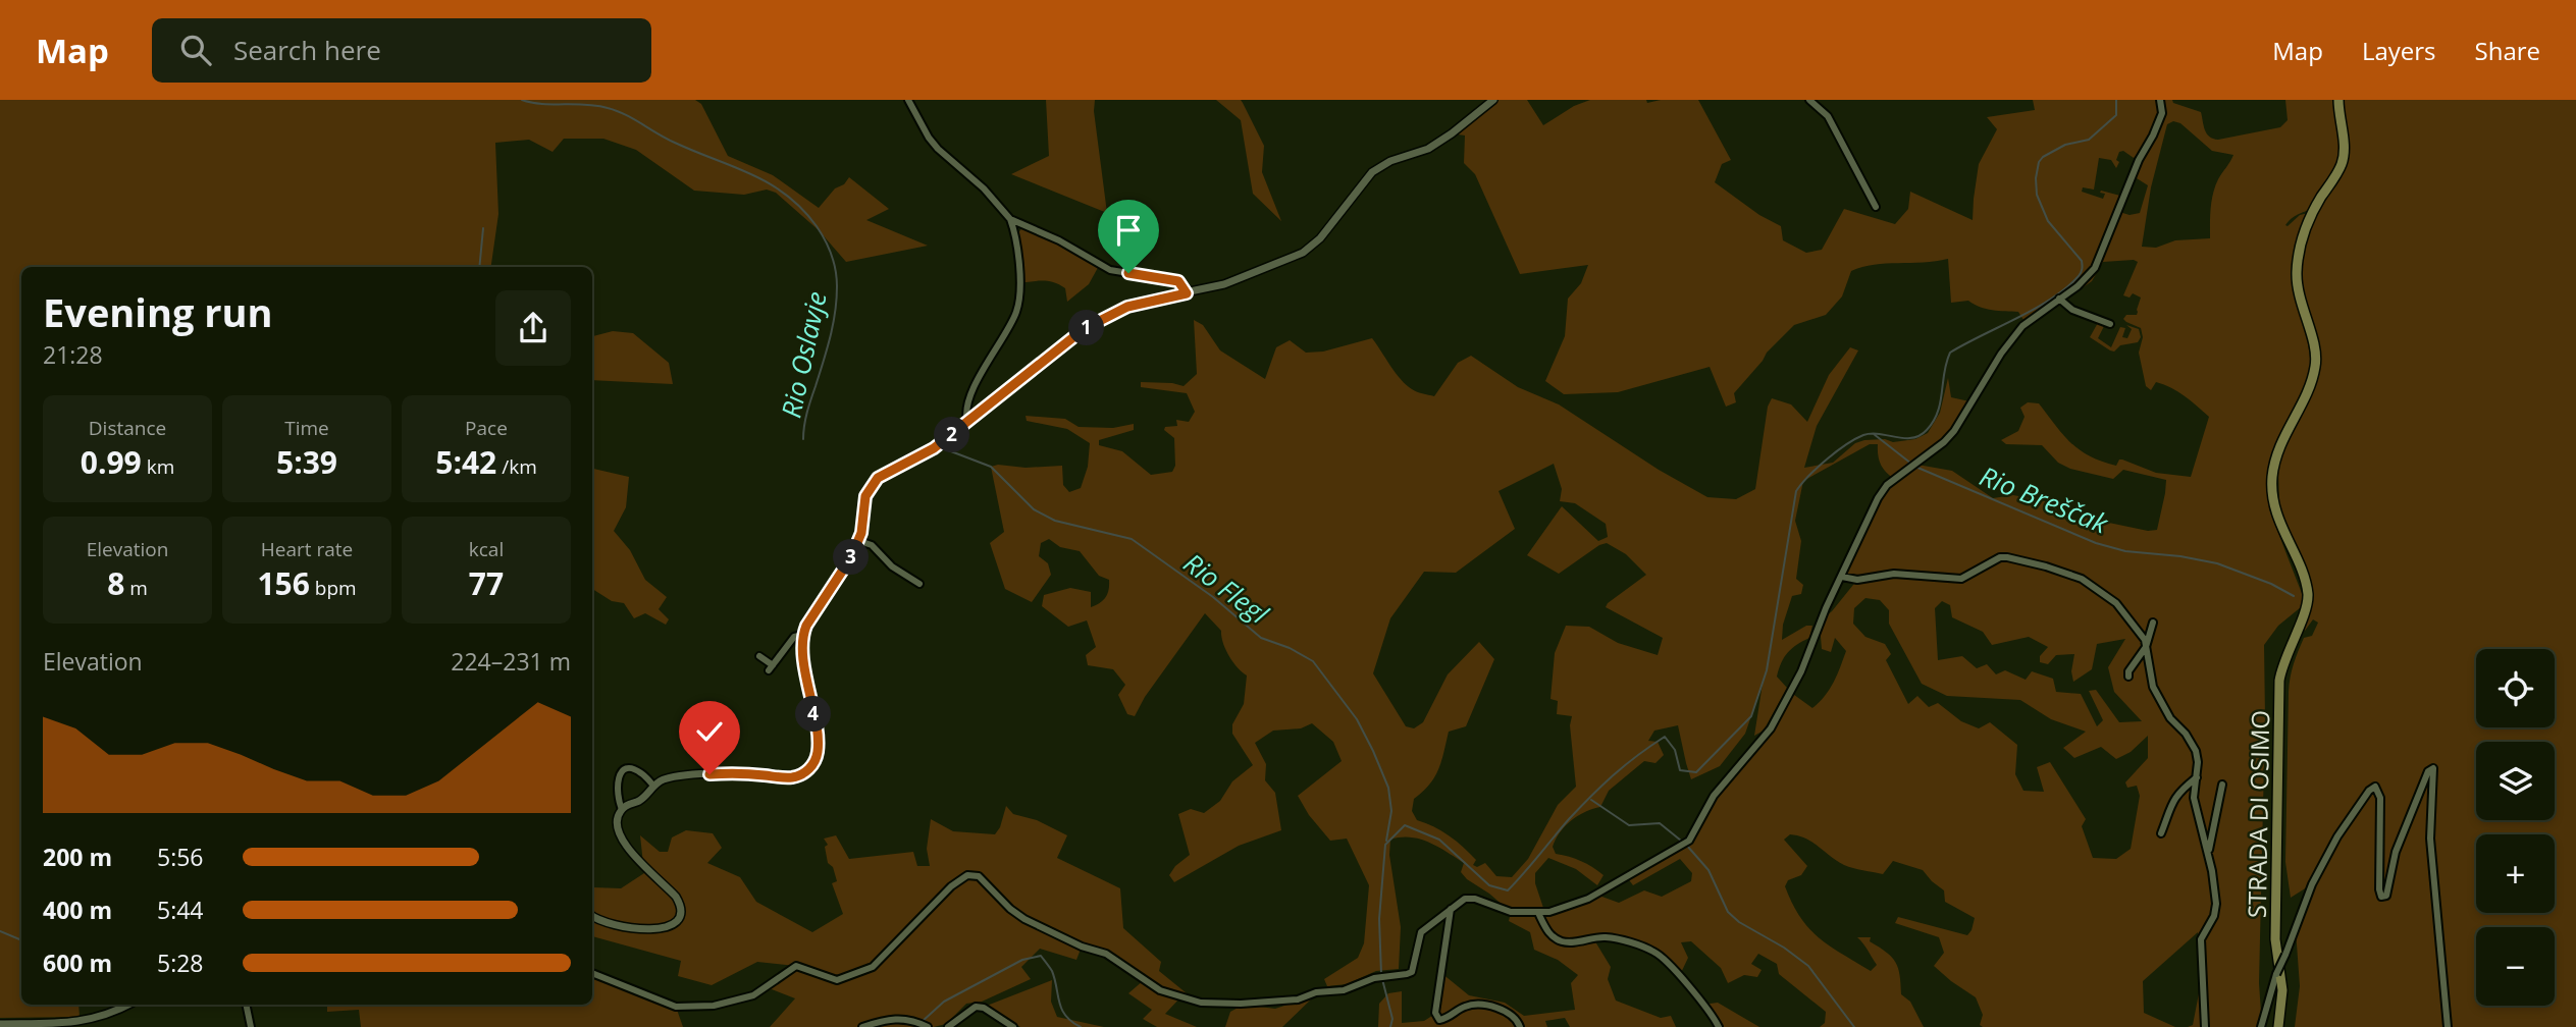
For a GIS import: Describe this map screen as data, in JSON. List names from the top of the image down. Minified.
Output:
{"streets":{"main road":["STRADA DI OSIMO"]},"water":["Rio Oslavje","Rio Breščak","Rio Flegl"],"page":{"header":"Map","search":"Search here","nav":["Map","Layers","Share"],"heading":["Evening run","21:28"],"pins":["1","2","3","4"],"stats":[["Distance","0.99 km"],["Time","5:39"],["Pace","5:42 /km"],["Elevation","8 m"],["Heart rate","156 bpm"],["kcal","77"]],"chart":["Elevation","224–231 m"],"map_buttons":["+","−"],"list":[{"name":"200 m","note":"5:56"},{"name":"400 m","note":"5:44"},{"name":"600 m","note":"5:28"}]}}
